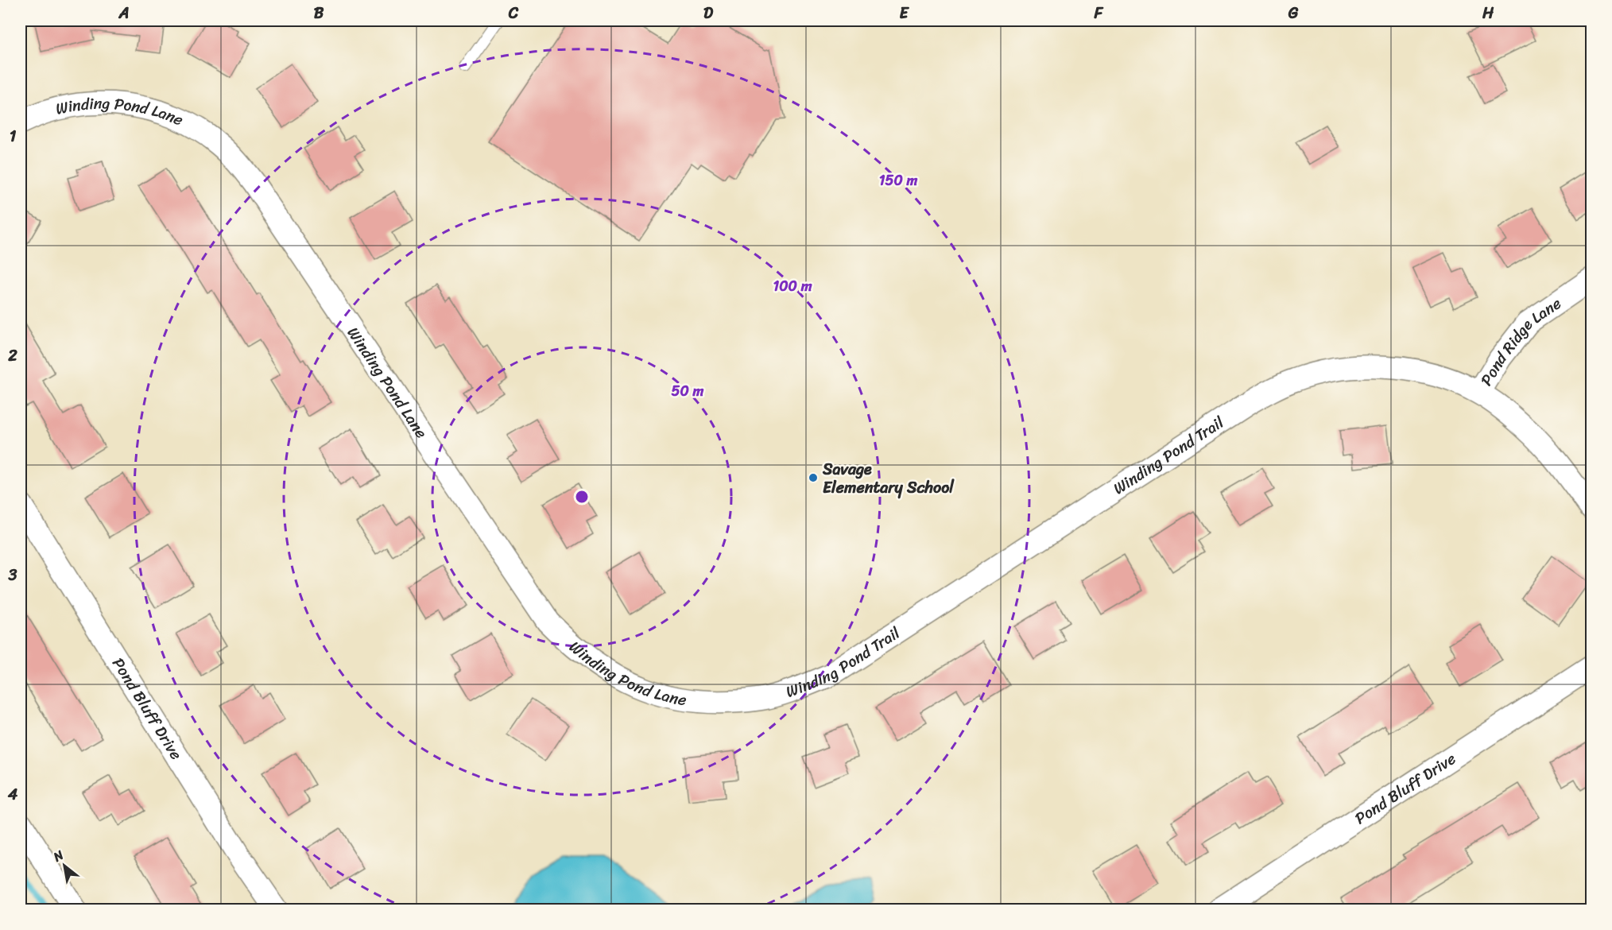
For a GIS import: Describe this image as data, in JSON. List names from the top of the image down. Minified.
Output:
{"streets":{"street":["Winding Pond Lane","Pond Ridge Lane","Winding Pond Trail","Pond Bluff Drive"]},"crossings":[["Winding Pond Lane","Winding Pond Trail"],["Pond Ridge Lane","Winding Pond Trail"]],"places":["Savage Elementary School"],"north":"top left","grid":{"columns":["A","B","C","D","E","F","G","H"],"rows":["1","2","3","4"]},"rings":["150 m","100 m","50 m"]}
